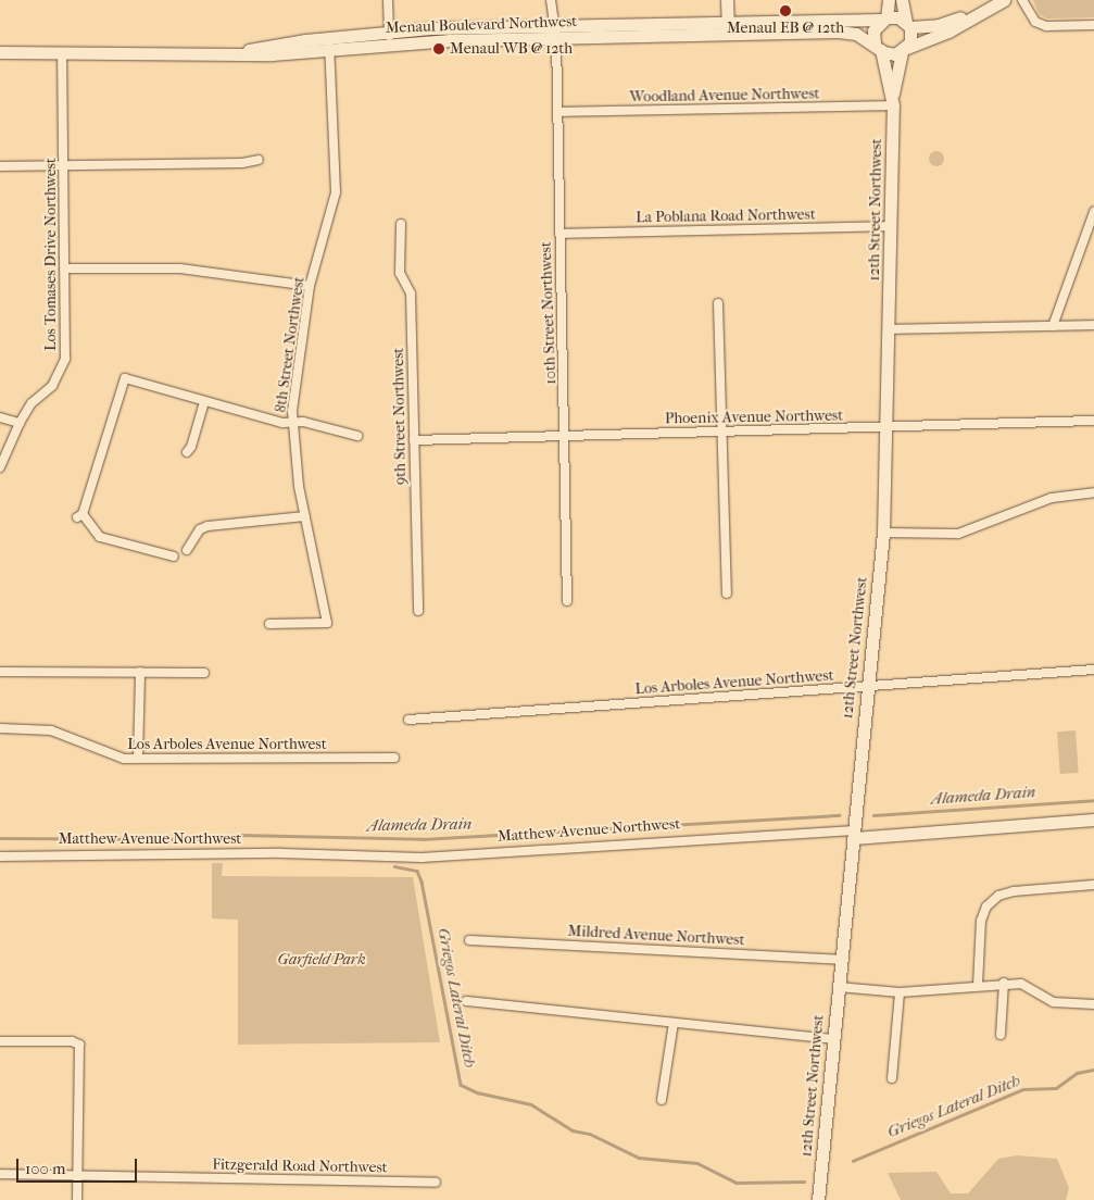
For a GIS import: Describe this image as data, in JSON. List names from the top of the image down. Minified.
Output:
{"streets":{"main road":["Menaul Boulevard Northwest","12th Street Northwest","Matthew Avenue Northwest"],"street":["Woodland Avenue Northwest","La Poblana Road Northwest","Los Tomases Drive Northwest","10th Street Northwest","8th Street Northwest","9th Street Northwest","Phoenix Avenue Northwest","Los Arboles Avenue Northwest","Mildred Avenue Northwest","Fitzgerald Road Northwest"]},"crossings":[["Menaul Boulevard Northwest","12th Street Northwest"],["Menaul Boulevard Northwest","Los Tomases Drive Northwest"],["Menaul Boulevard Northwest","10th Street Northwest"],["Menaul Boulevard Northwest","8th Street Northwest"],["Woodland Avenue Northwest","12th Street Northwest"],["Woodland Avenue Northwest","10th Street Northwest"],["12th Street Northwest","La Poblana Road Northwest"],["12th Street Northwest","Phoenix Avenue Northwest"],["12th Street Northwest","Los Arboles Avenue Northwest"],["12th Street Northwest","Matthew Avenue Northwest"],["12th Street Northwest","Mildred Avenue Northwest"],["La Poblana Road Northwest","10th Street Northwest"],["10th Street Northwest","Phoenix Avenue Northwest"],["9th Street Northwest","Phoenix Avenue Northwest"]],"water":["Alameda Drain","Griegos Lateral Ditch"],"parks":["Garfield Park"],"places":["Menaul EB @ 12th","Menaul WB @ 12th"],"scale_bar":"100 m"}
